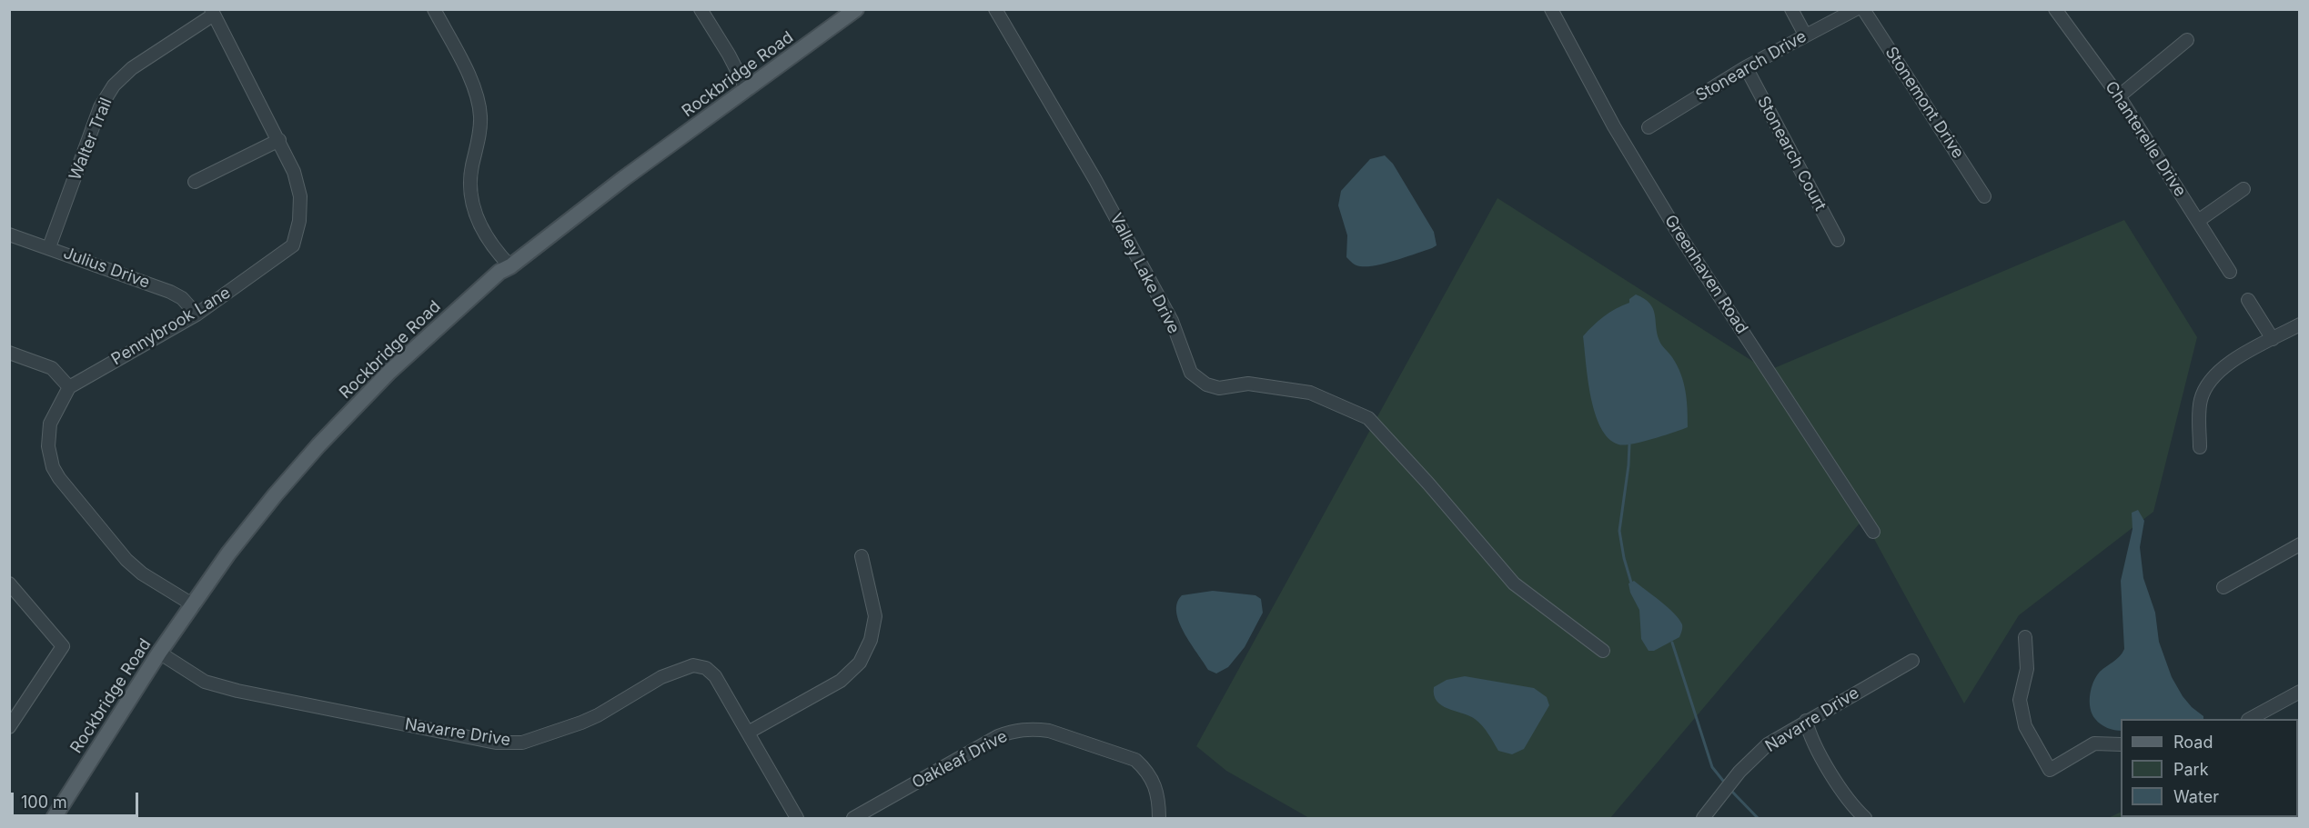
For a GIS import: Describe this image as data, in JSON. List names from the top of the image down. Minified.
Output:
{"streets":{"main road":["Rockbridge Road"],"street":["Stonearch Drive","Stonemont Drive","Walter Trail","Chanterelle Drive","Stonearch Court","Julius Drive","Valley Lake Drive","Greenhaven Road","Pennybrook Lane","Navarre Drive","Oakleaf Drive"]},"crossings":[["Stonearch Drive","Stonearch Court"],["Rockbridge Road","Navarre Drive"],["Walter Trail","Julius Drive"],["Walter Trail","Pennybrook Lane"],["Julius Drive","Pennybrook Lane"]],"legend":["Road","Park","Water"],"scale_bar":"100 m"}
